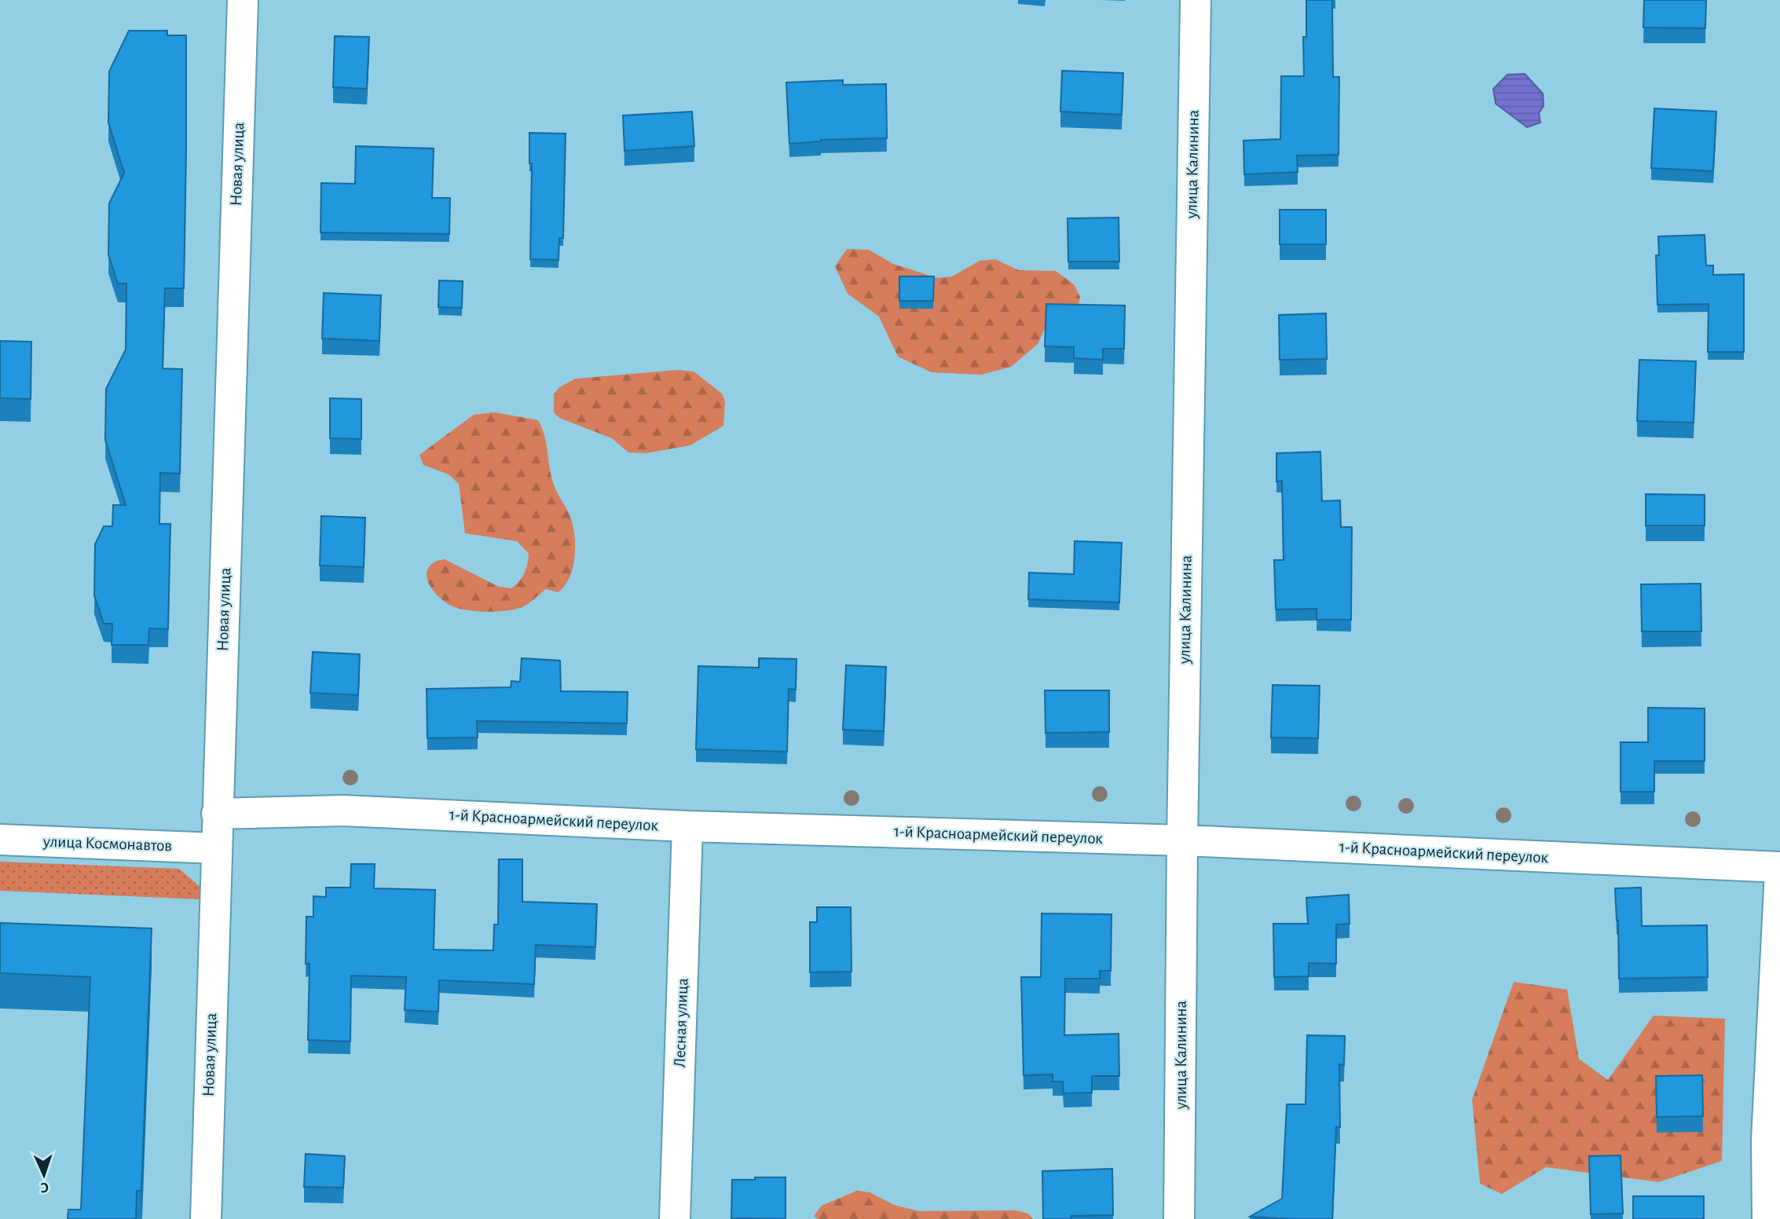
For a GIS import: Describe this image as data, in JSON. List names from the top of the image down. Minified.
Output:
{"streets":{"street":["Новая улица","улица Калинина","1-й Красноармейский переулок","улица Космонавтов","Лесная улица"]},"crossings":[["Новая улица","1-й Красноармейский переулок"],["Новая улица","улица Космонавтов"],["улица Калинина","1-й Красноармейский переулок"],["1-й Красноармейский переулок","Лесная улица"]],"north":"bottom"}
